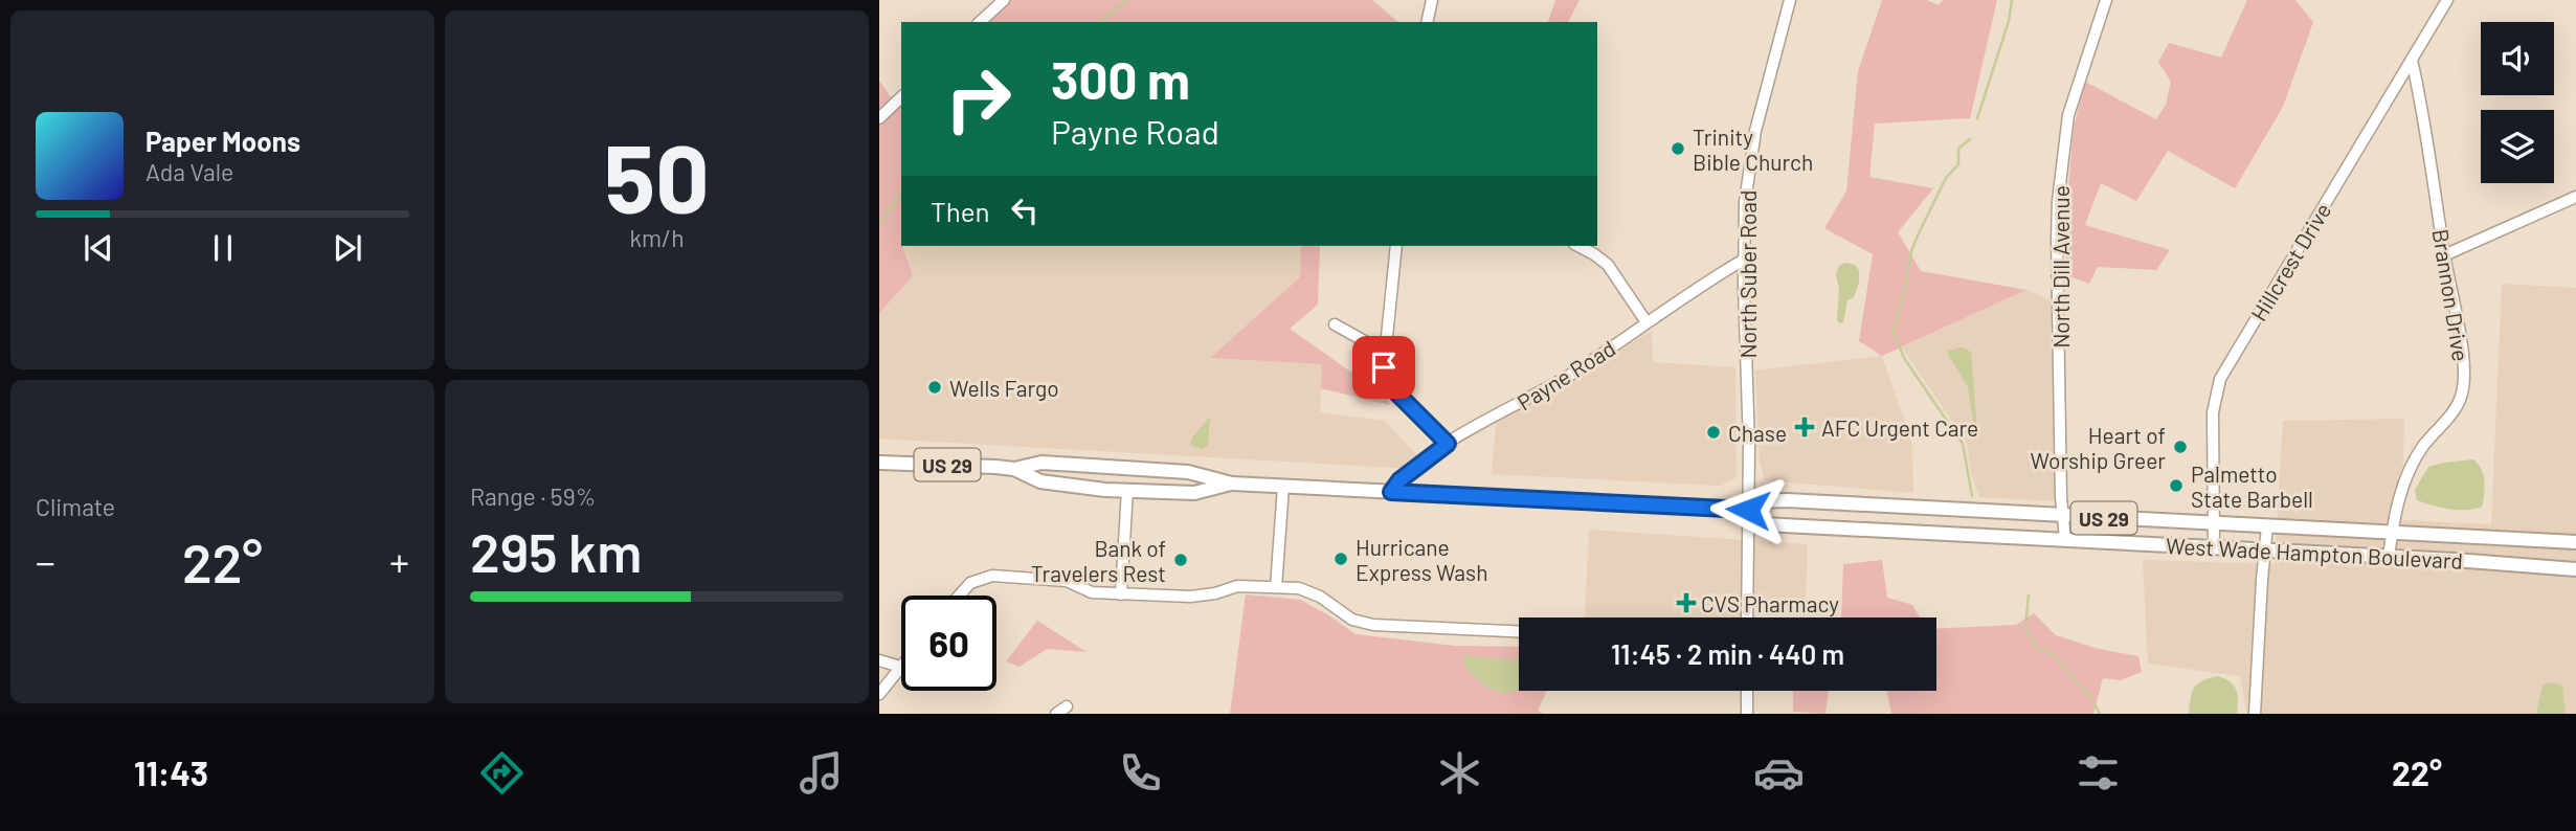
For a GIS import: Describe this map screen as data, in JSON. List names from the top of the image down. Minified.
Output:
{"streets":{"main road":["US 29","West Wade Hampton Boulevard"],"street":["Hillcrest Drive","North Dill Avenue","North Suber Road","Brannon Drive","Payne Road"]},"crossings":[["Hillcrest Drive","Brannon Drive"],["Hillcrest Drive","West Wade Hampton Boulevard"],["North Dill Avenue","West Wade Hampton Boulevard"],["North Suber Road","Payne Road"],["North Suber Road","US 29"],["North Suber Road","West Wade Hampton Boulevard"],["Brannon Drive","West Wade Hampton Boulevard"],["Payne Road","US 29"],["US 29","West Wade Hampton Boulevard"]],"places":{"other":["Trinity Bible Church","Wells Fargo","Chase","Heart of Worship Greer","Palmetto State Barbell","Hurricane Express Wash","Bank of Travelers Rest"],"health":["AFC Urgent Care","CVS Pharmacy"]},"page":{"tile":[["50","km/h"],"Climate",["Range · 59%","295 km"]],"turn":["300 m","Payne Road"],"song":["Paper Moons","Ada Vale"],"then":"Then","heat":["−","22°","+"],"limit":"60","trip":"11:45 · 2 min · 440 m","tabs":["11:43","22°"]}}
